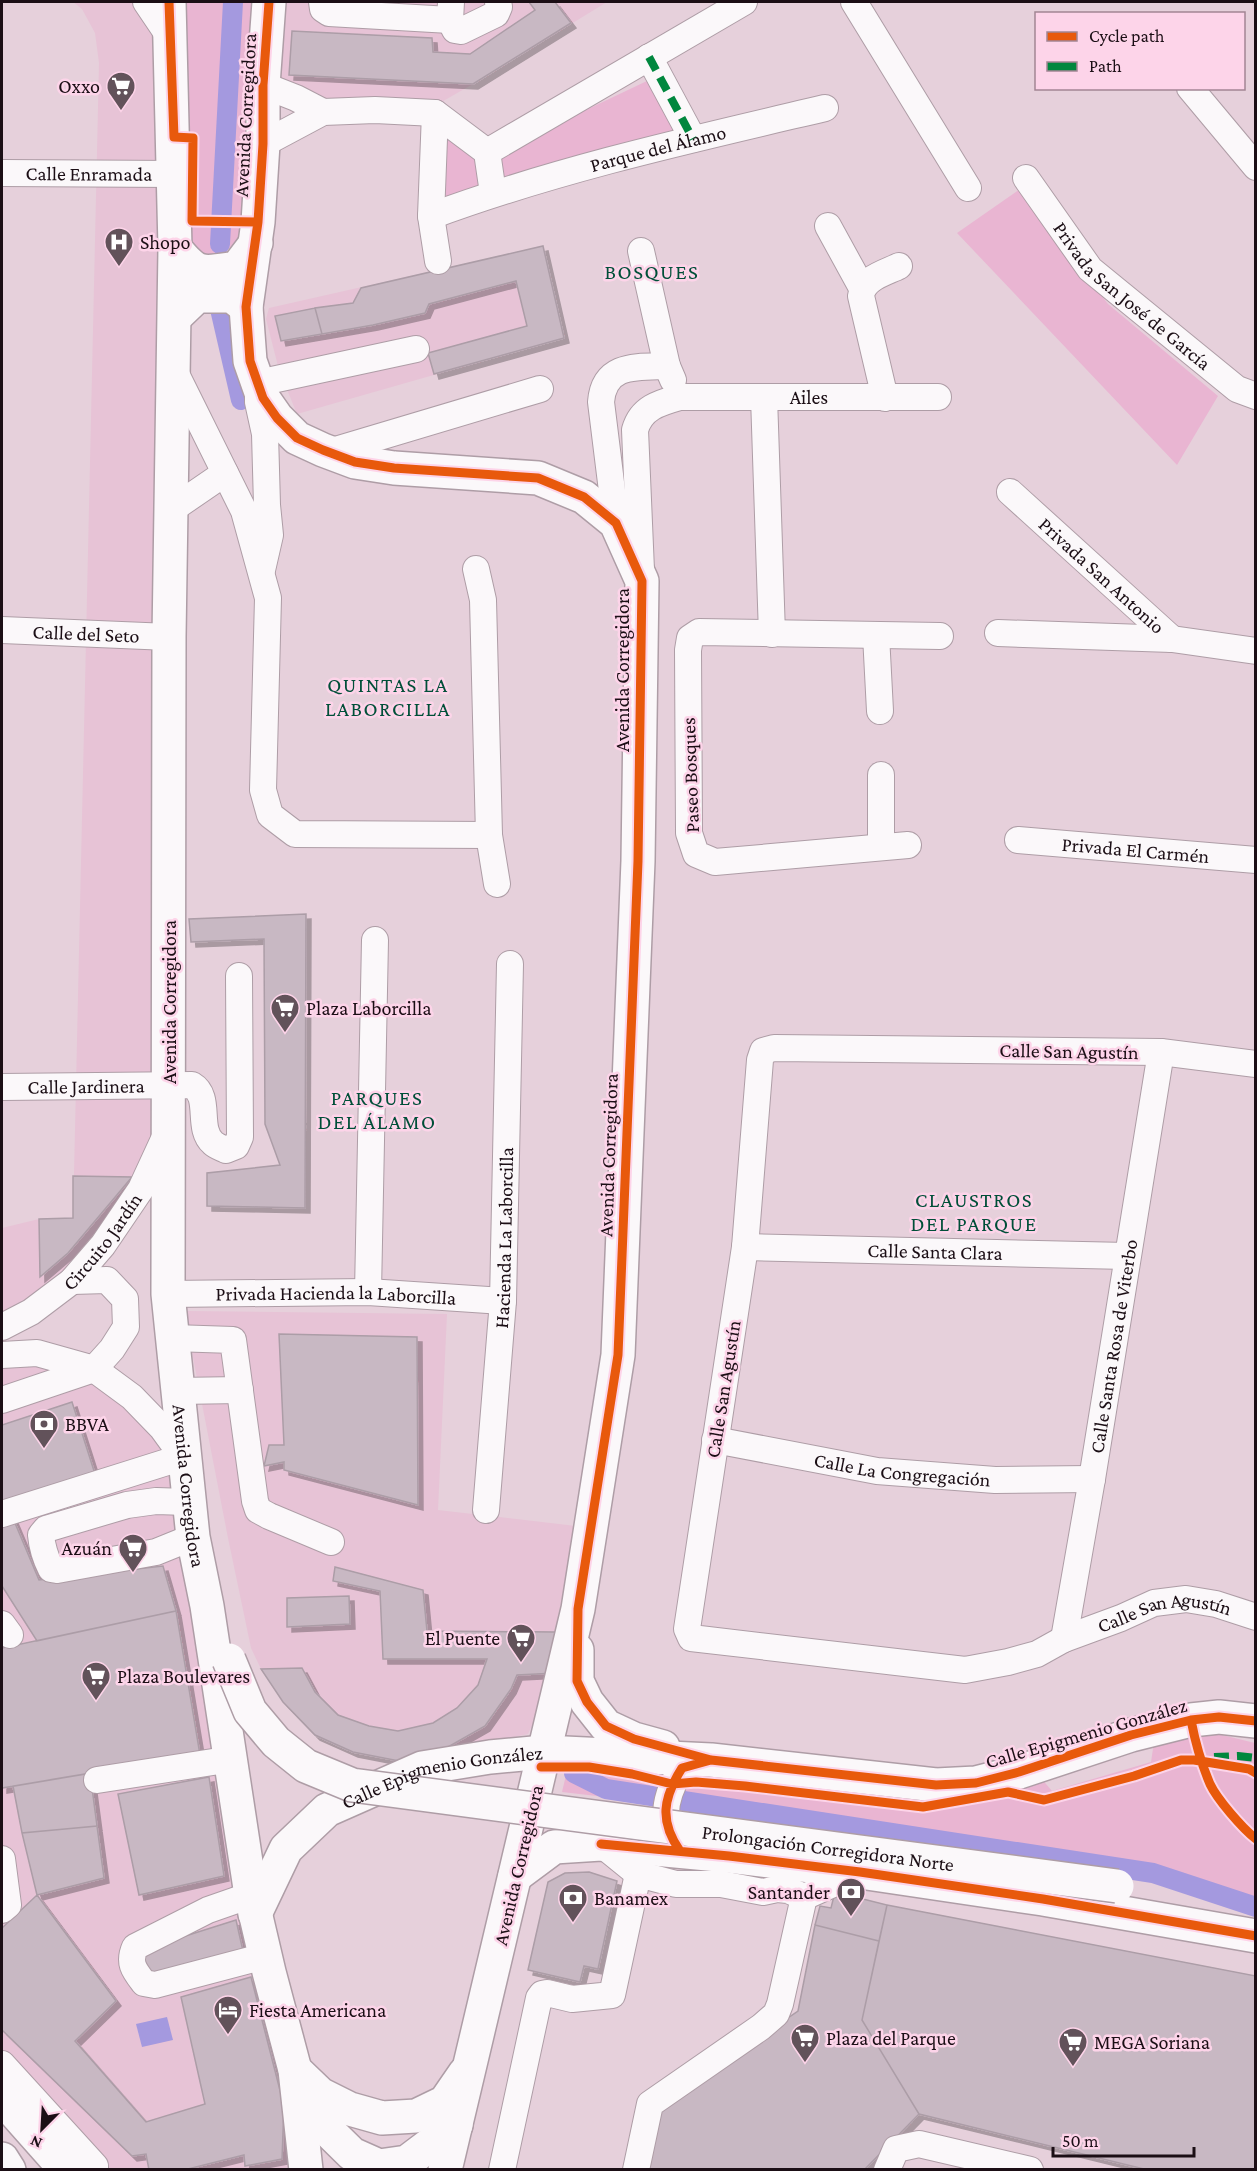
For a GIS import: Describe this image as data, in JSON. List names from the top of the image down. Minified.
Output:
{"streets":{"main road":["Avenida Corregidora","Calle Epigmenio González","Prolongación Corregidora Norte"],"street":["Parque del Álamo","Calle Enramada","Privada San José de García","Ailes","Privada San Antonio","Calle del Seto","Paseo Bosques","Privada El Carmén","Calle San Agustín","Calle Jardinera","Hacienda La Laborcilla","Circuito Jardín","Calle Santa Clara","Privada Hacienda la Laborcilla","Calle Santa Rosa de Viterbo","Calle La Congregación"]},"crossings":[["Avenida Corregidora","Calle Enramada"],["Avenida Corregidora","Ailes"],["Avenida Corregidora","Calle del Seto"],["Avenida Corregidora","Calle Jardinera"],["Avenida Corregidora","Circuito Jardín"],["Avenida Corregidora","Privada Hacienda la Laborcilla"],["Avenida Corregidora","Calle Epigmenio González"],["Avenida Corregidora","Prolongación Corregidora Norte"],["Calle San Agustín","Calle Santa Clara"],["Calle San Agustín","Calle Santa Rosa de Viterbo"],["Calle San Agustín","Calle La Congregación"],["Hacienda La Laborcilla","Privada Hacienda la Laborcilla"],["Calle Santa Clara","Calle Santa Rosa de Viterbo"],["Calle Santa Rosa de Viterbo","Calle La Congregación"]],"districts":["BOSQUES","QUINTAS LA LABORCILLA","PARQUES DEL ÁLAMO","CLAUSTROS DEL PARQUE"],"places":{"supermarket":["Oxxo","Plaza Laborcilla","Azuán","El Puente","Plaza Boulevares","Plaza del Parque","MEGA Soriana"],"hospital":["Shopo"],"bank":["BBVA","Santander","Banamex"],"hotel":["Fiesta Americana"]},"legend":["Cycle path","Path"],"scale_bar":"50 m","north":"bottom left"}
